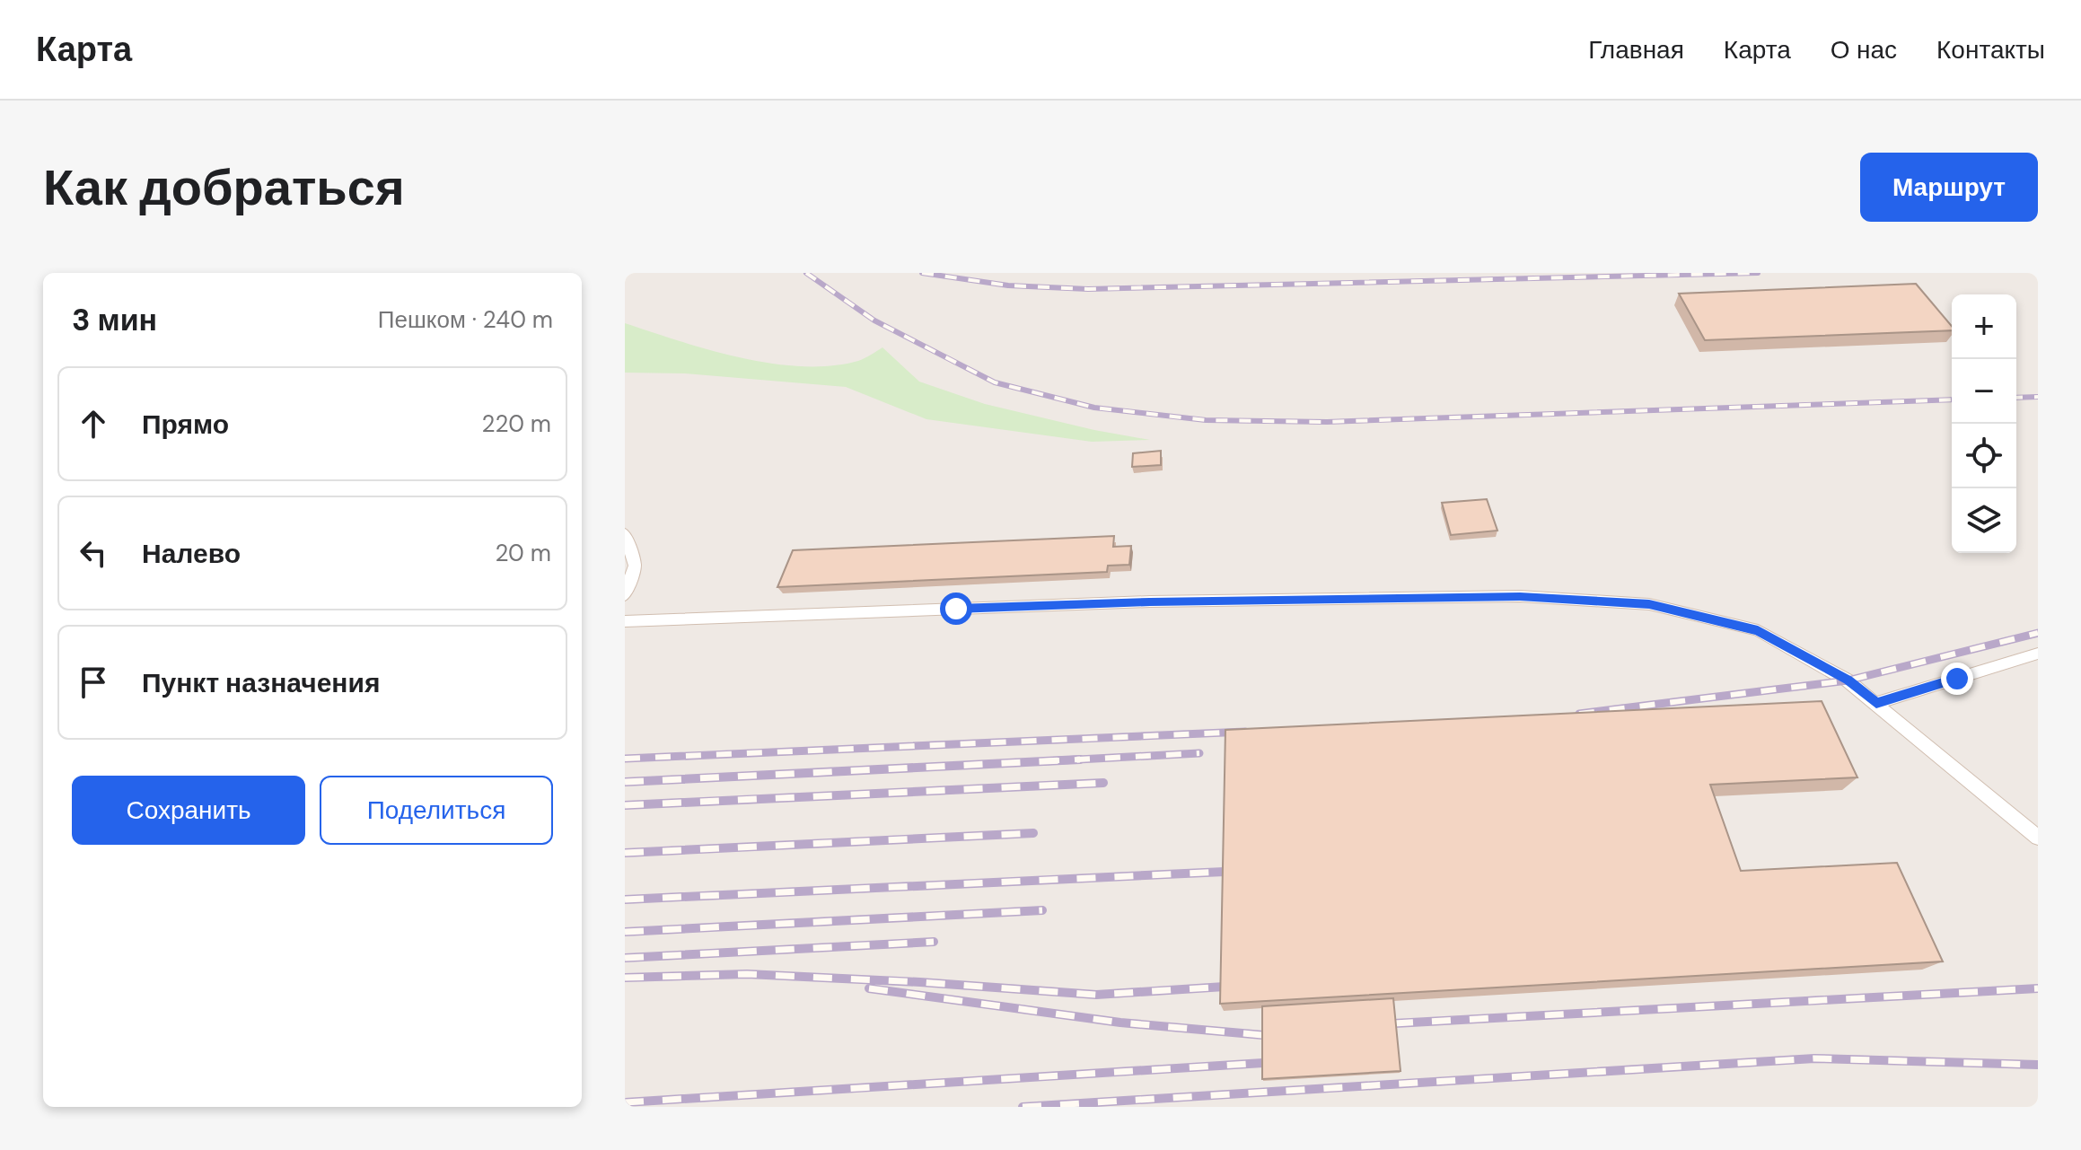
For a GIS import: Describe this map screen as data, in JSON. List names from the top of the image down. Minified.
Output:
{"page":{"header":"Карта","nav":["Главная","Карта","О нас","Контакты"],"buttons":["Маршрут",["Сохранить","Поделиться"]],"title":"Как добраться","heading":["3 мин","Пешком · 240 m"],"map_buttons":["+","−"],"list":[["Прямо","220 m"],["Налево","20 m"],"Пункт назначения"]}}
